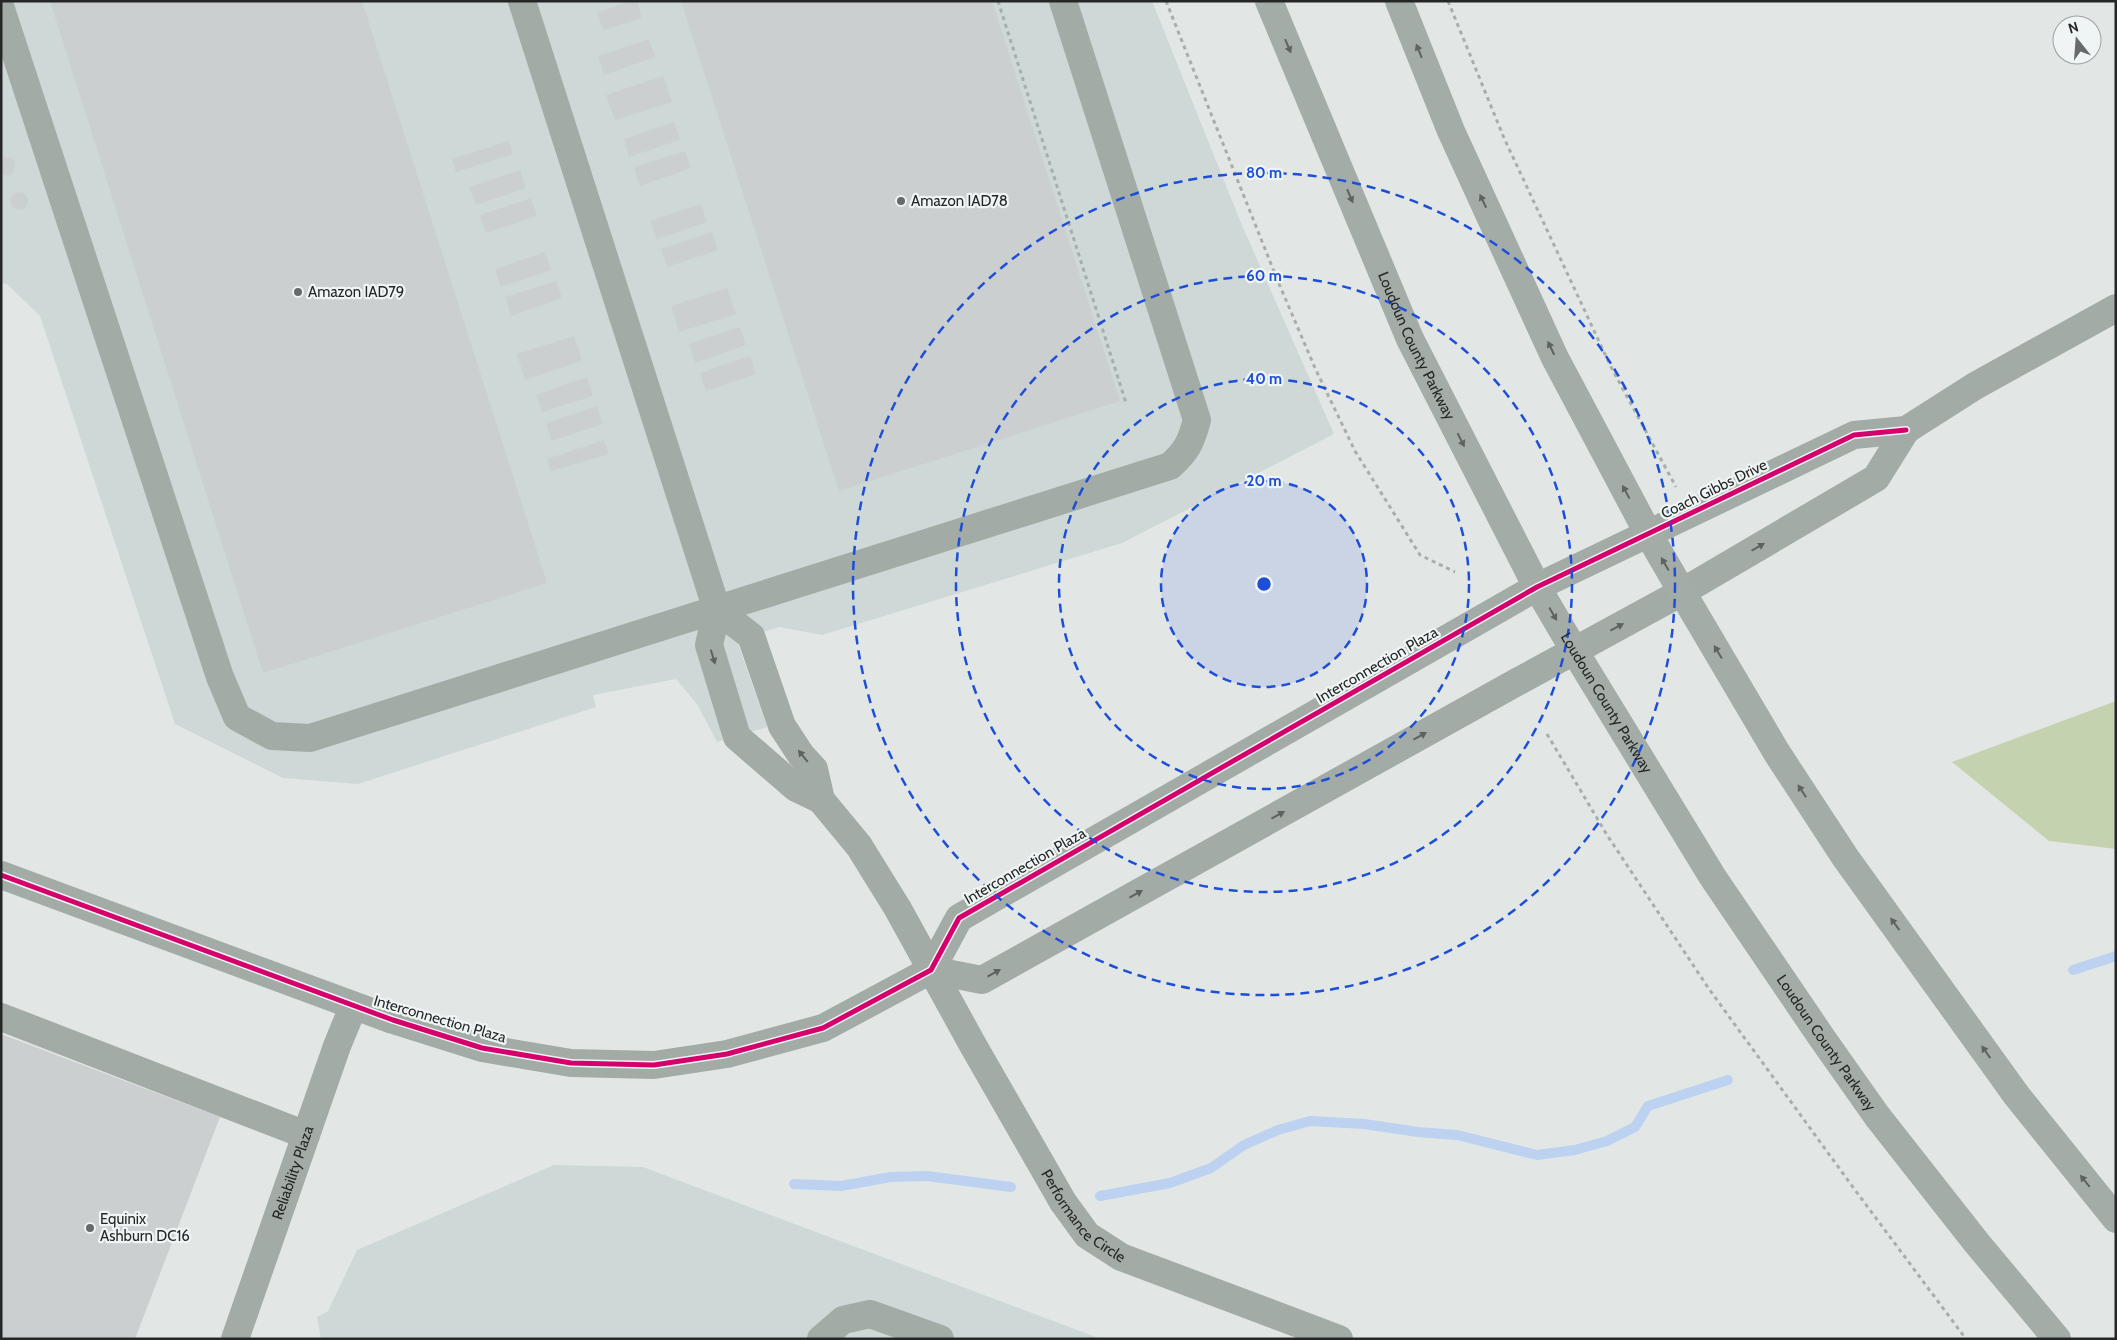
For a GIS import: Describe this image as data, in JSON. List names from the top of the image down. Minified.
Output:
{"streets":{"main road":["Loudoun County Parkway"],"street":["Coach Gibbs Drive","Interconnection Plaza","Reliability Plaza","Performance Circle"]},"crossings":[["Loudoun County Parkway","Coach Gibbs Drive"],["Loudoun County Parkway","Interconnection Plaza"],["Coach Gibbs Drive","Interconnection Plaza"],["Interconnection Plaza","Reliability Plaza"],["Interconnection Plaza","Performance Circle"]],"places":["Amazon IAD78","Amazon IAD79","Equinix Ashburn DC16"],"north":"top","rings":["80 m","60 m","40 m","20 m"]}
